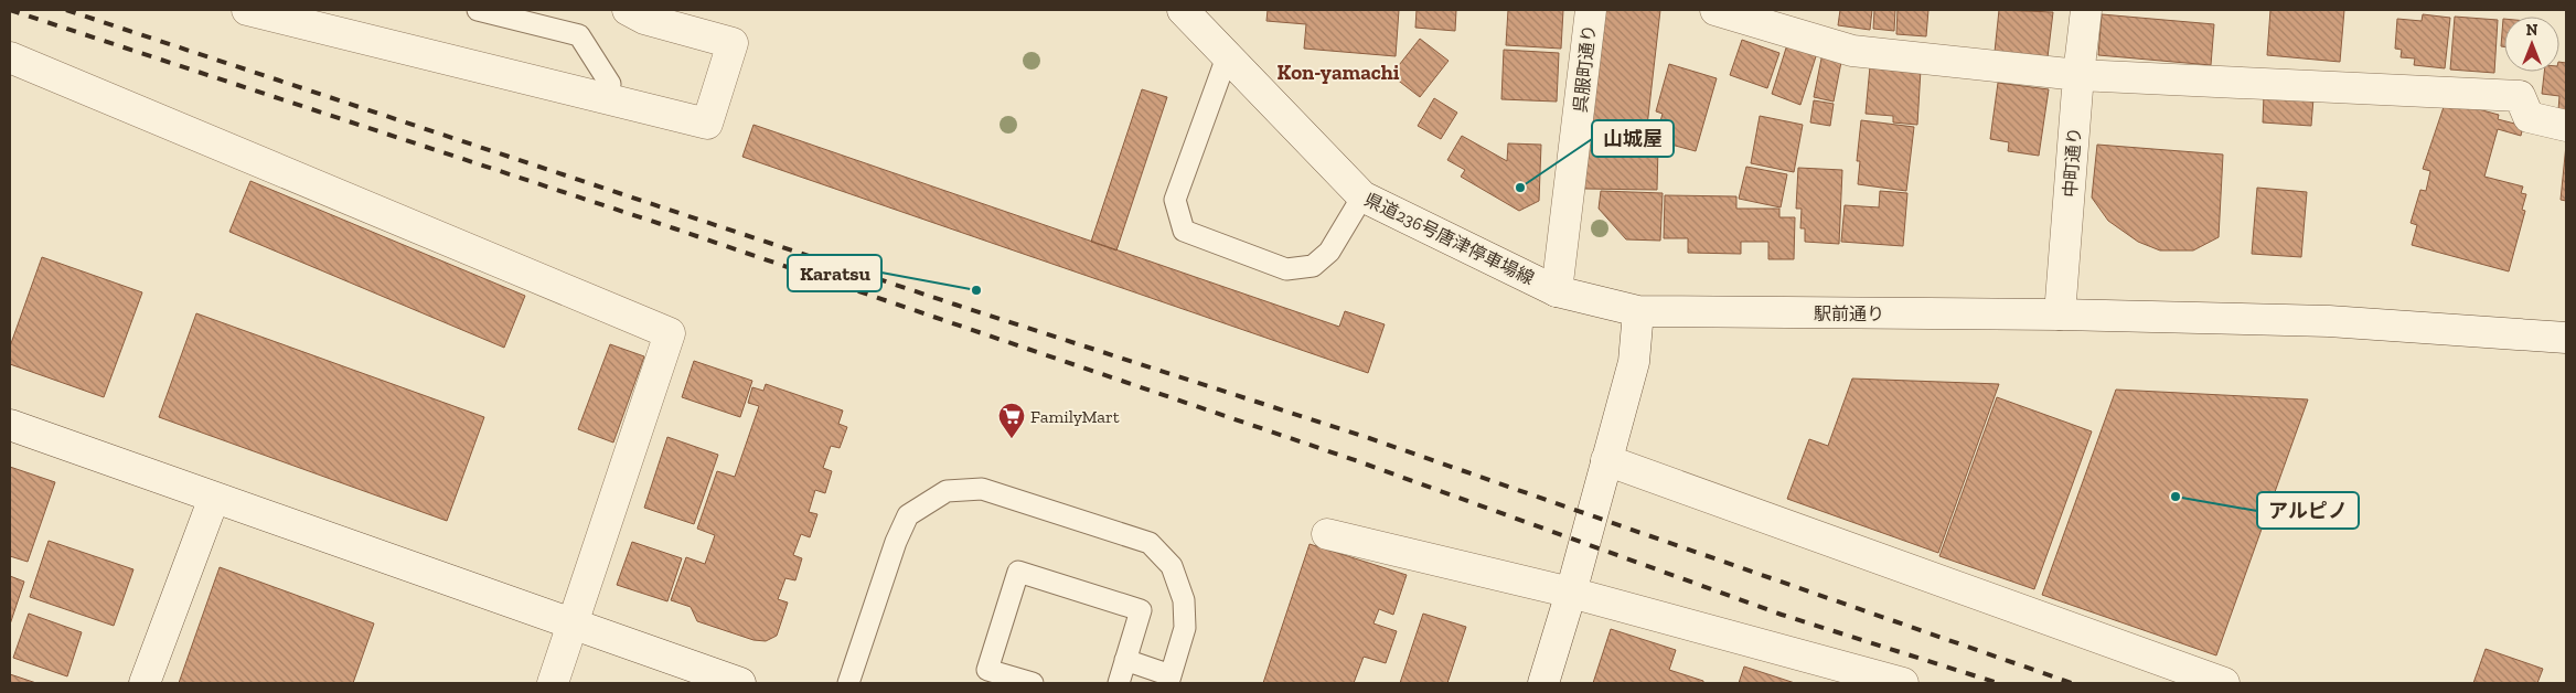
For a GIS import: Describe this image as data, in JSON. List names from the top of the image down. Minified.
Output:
{"streets":{"street":["呉服町通り","中町通り","県道236号唐津停車場線","駅前通り"]},"crossings":[["呉服町通り","県道236号唐津停車場線"],["中町通り","駅前通り"],["県道236号唐津停車場線","駅前通り"]],"districts":["Kon-yamachi"],"places":{"other":["山城屋","Karatsu","アルピノ"],"supermarket":["FamilyMart"]},"north":"top"}
